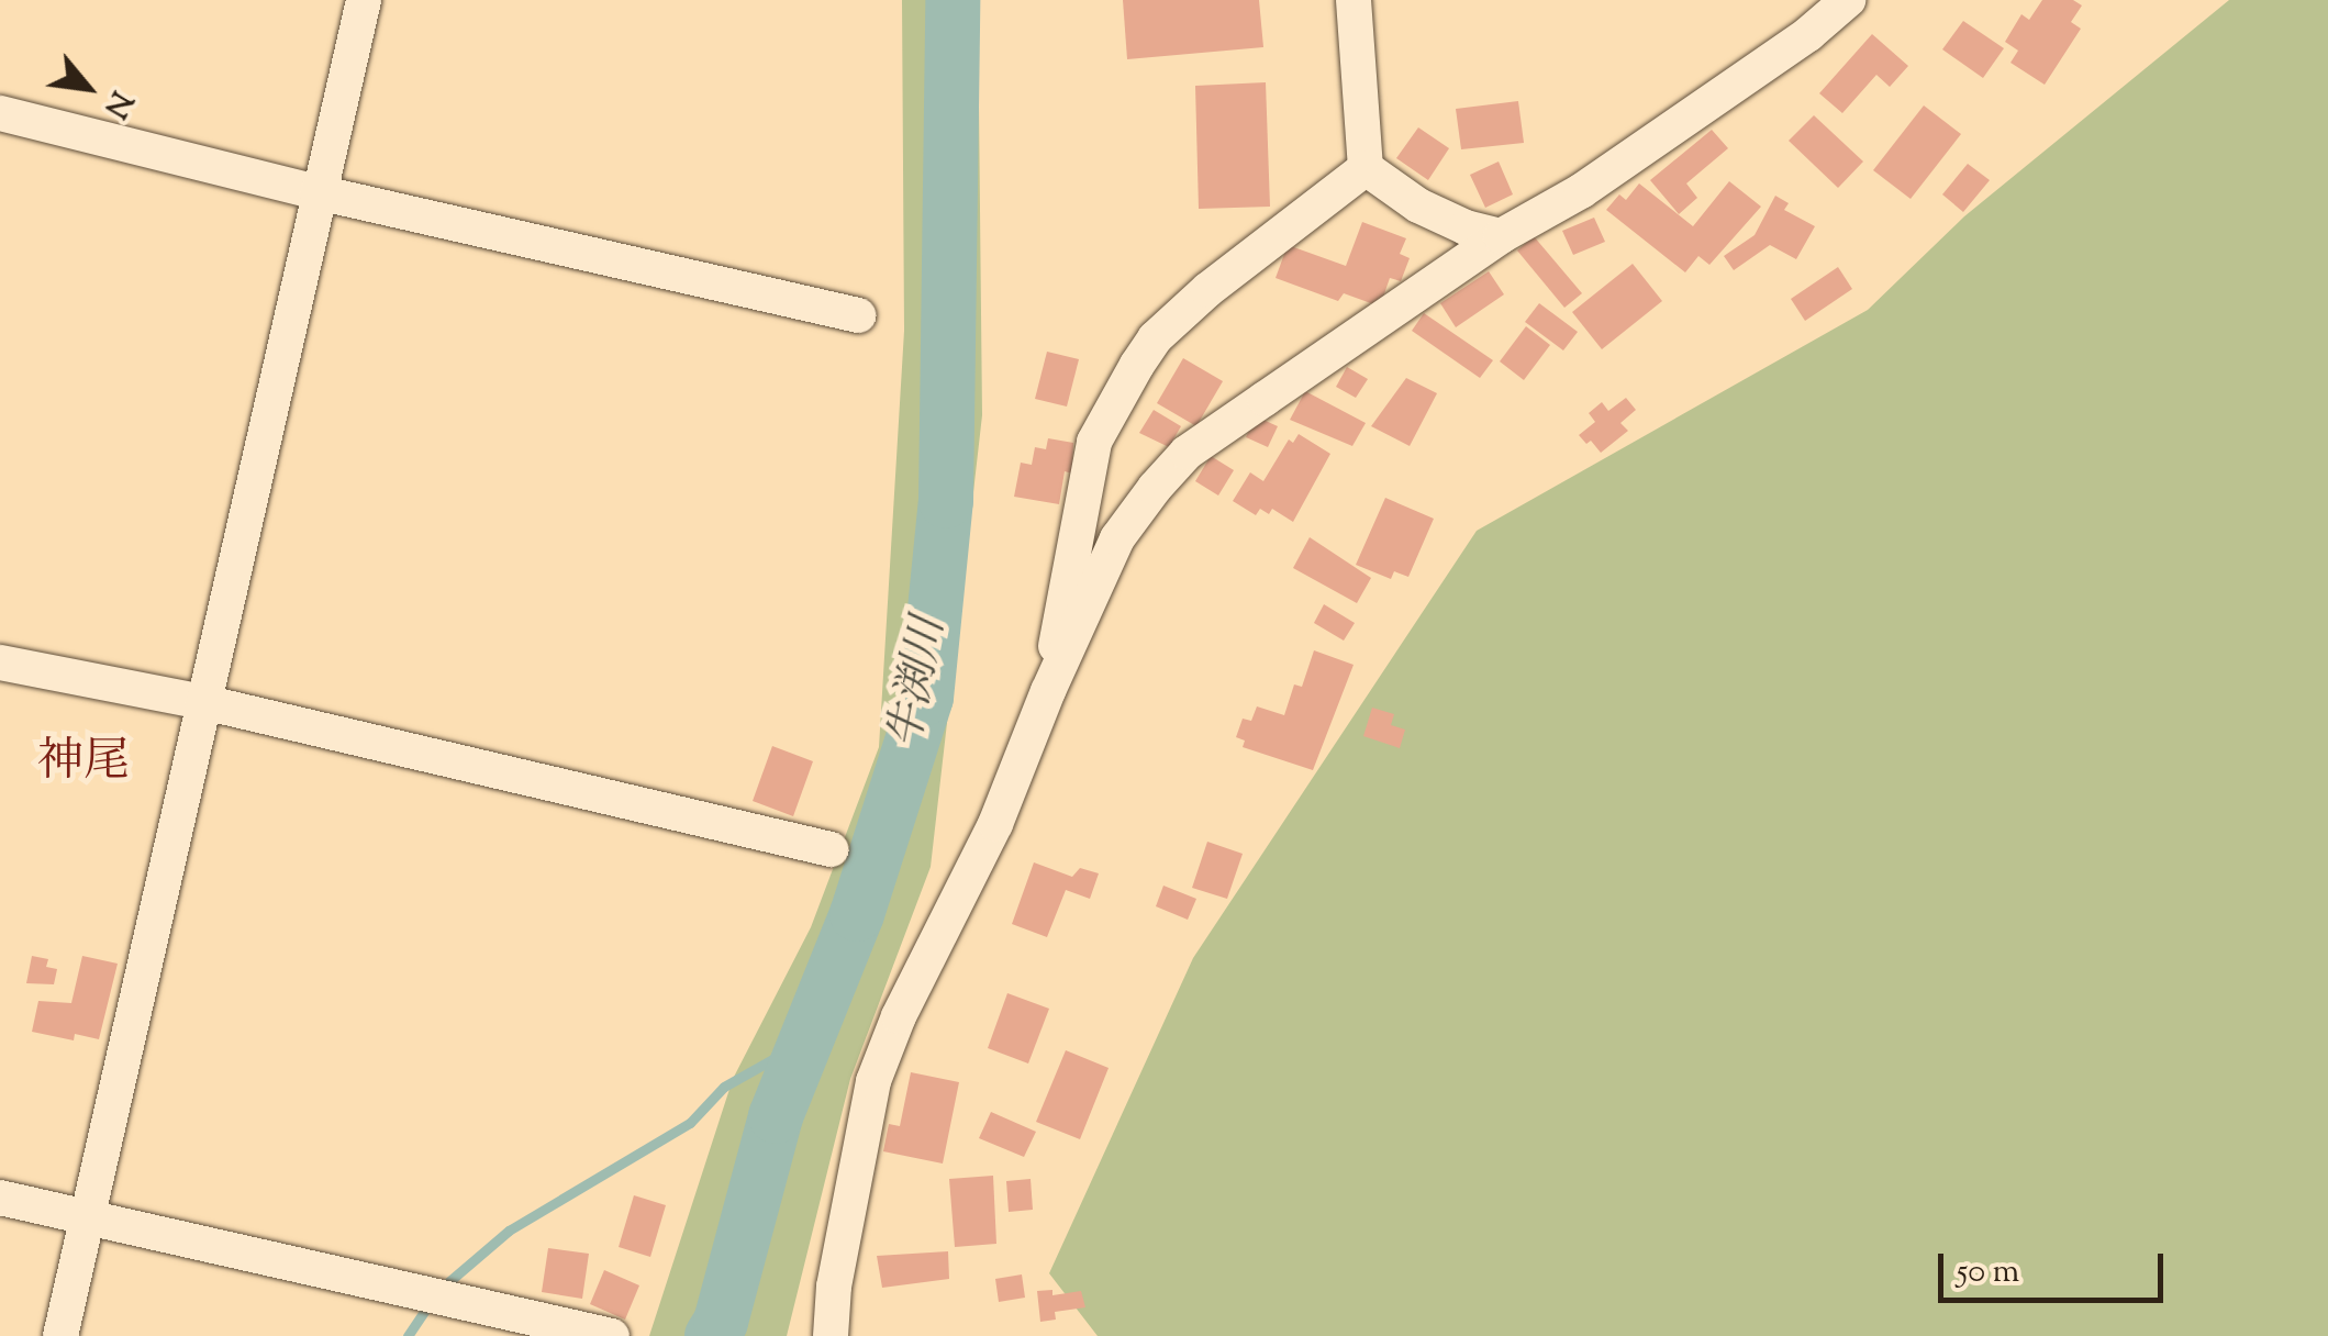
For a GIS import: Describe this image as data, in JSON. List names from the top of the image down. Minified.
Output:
{"districts":["神尾"],"water":["牛渕川"],"scale_bar":"50 m","north":"bottom right"}
